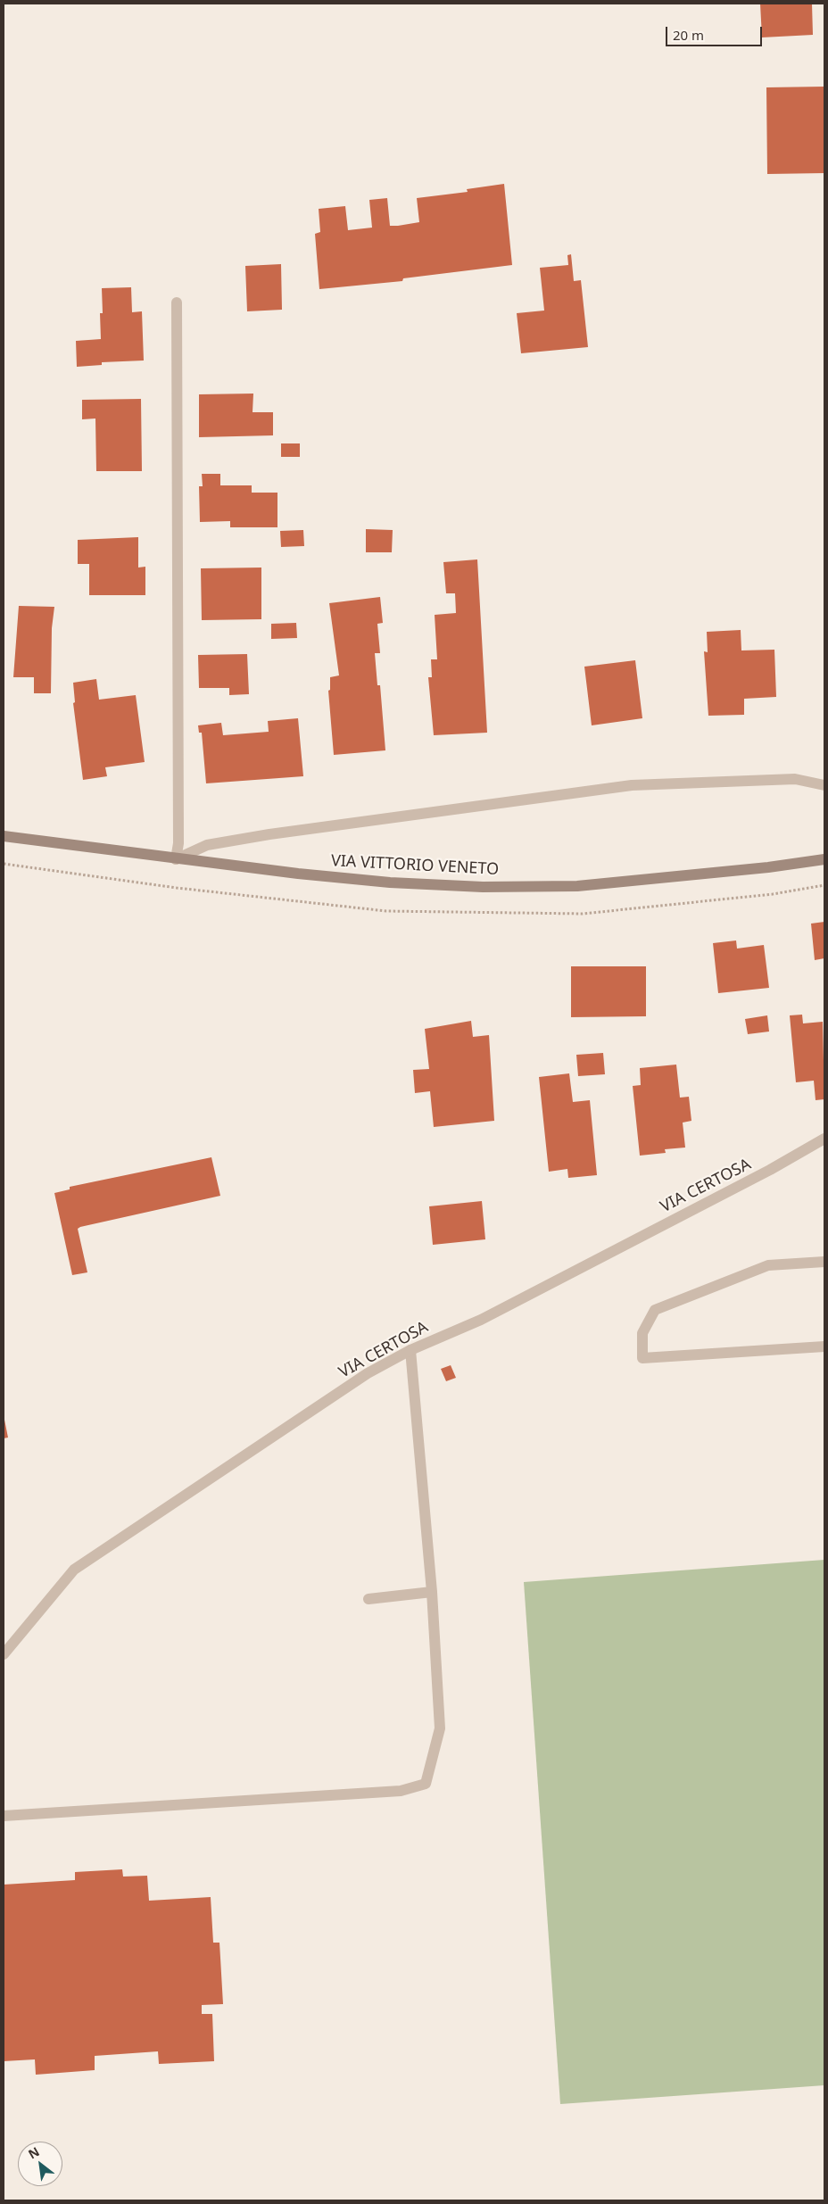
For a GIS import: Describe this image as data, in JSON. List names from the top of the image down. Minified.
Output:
{"streets":{"main road":["VIA VITTORIO VENETO"],"street":["VIA CERTOSA"]},"scale_bar":"20 m","north":"top left"}
